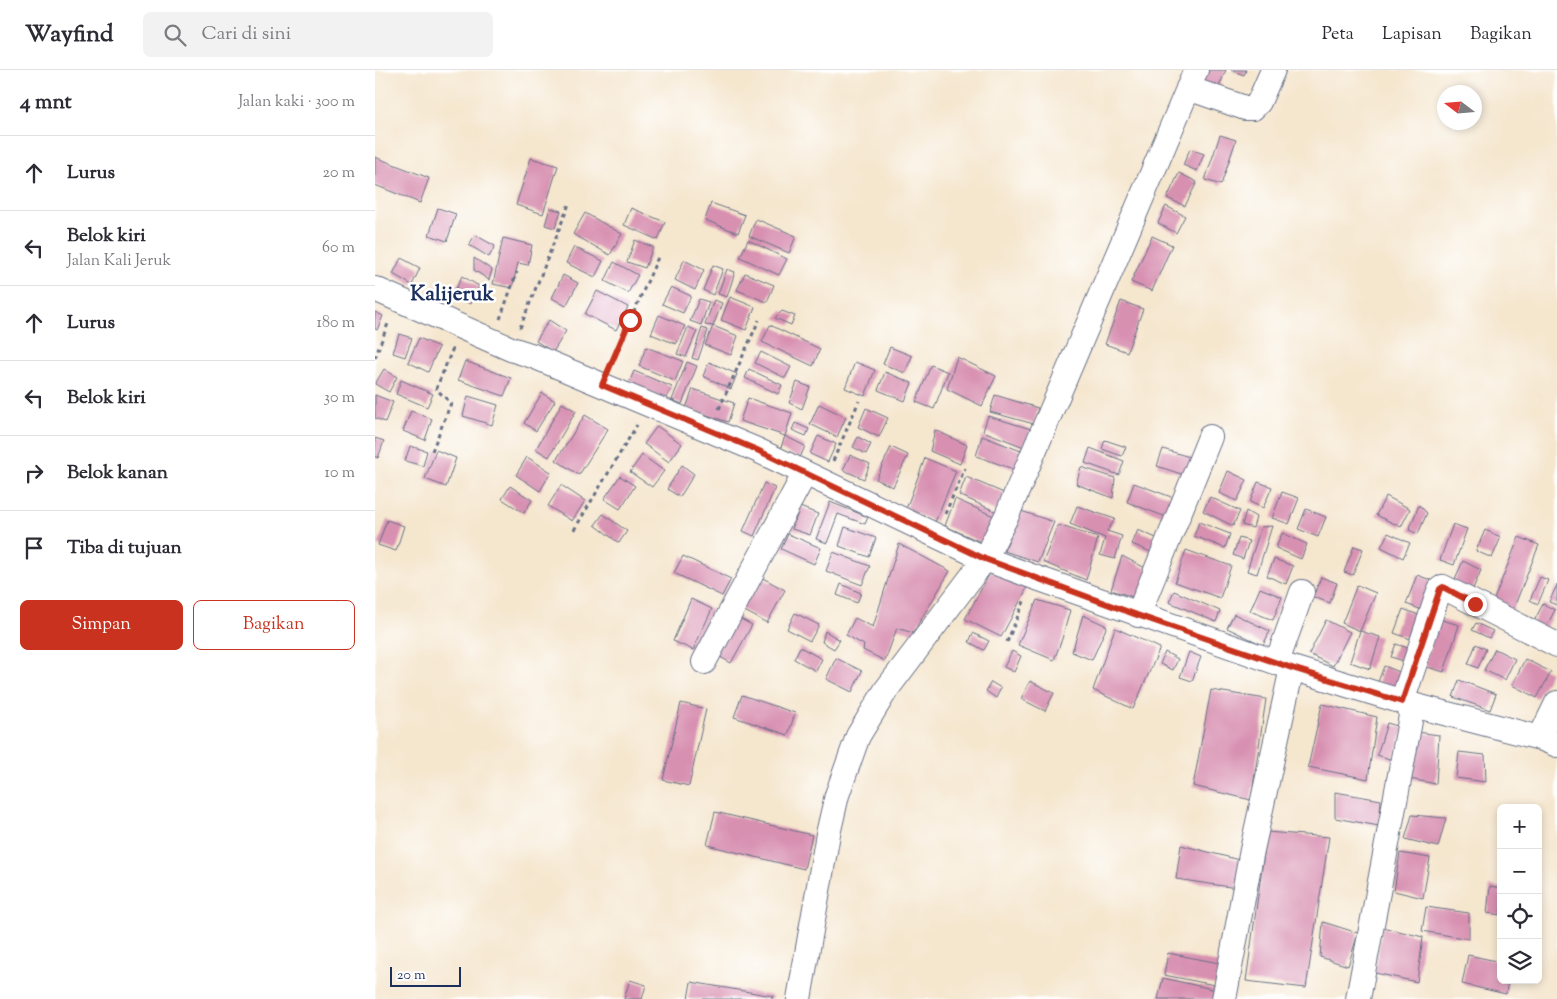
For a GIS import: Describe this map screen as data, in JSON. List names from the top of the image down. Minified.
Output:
{"districts":["Kalijeruk"],"scale_bar":"20 m","north":"left","page":{"header":"Wayfind","search":"Cari di sini","nav":["Peta","Lapisan","Bagikan"],"heading":["4 mnt","Jalan kaki · 300 m"],"list":[["Lurus","20 m"],["Belok kiri","Jalan Kali Jeruk","60 m"],["Lurus","180 m"],["Belok kiri","30 m"],["Belok kanan","10 m"],"Tiba di tujuan"],"buttons":["Simpan","Bagikan"],"map_buttons":["+","−"],"scale":"20 m"}}
